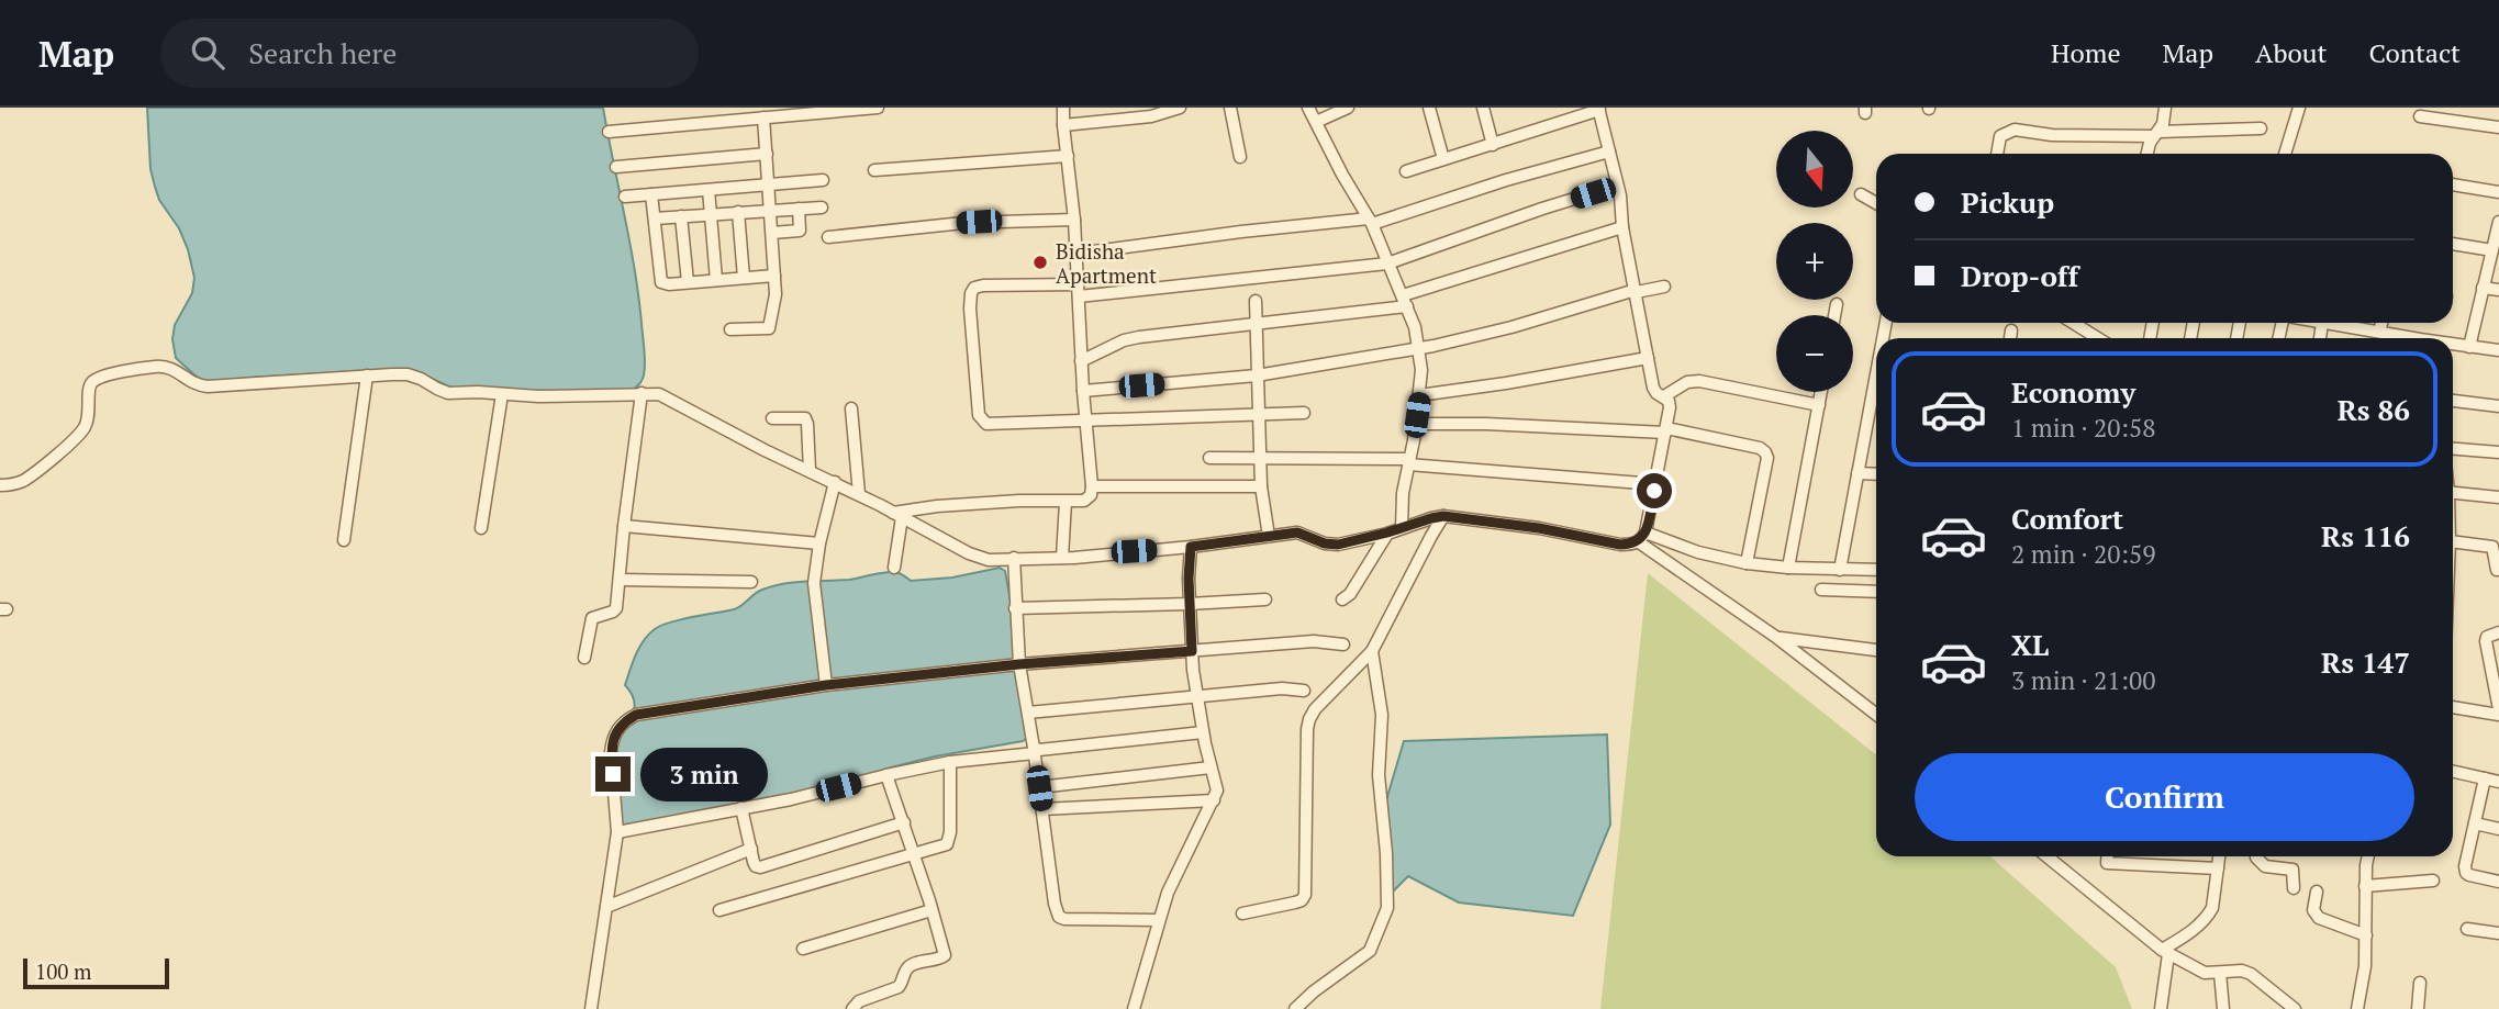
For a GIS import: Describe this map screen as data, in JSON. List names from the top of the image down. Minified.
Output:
{"places":["Bidisha Apartment"],"scale_bar":"100 m","north":"bottom","page":{"header":"Map","search":"Search here","nav":["Home","Map","About","Contact"],"map_buttons":["+","−"],"banner":["Pickup","Drop-off"],"list":[{"name":"Economy","note":"1 min · 20:58","value":"Rs 86"},{"name":"Comfort","note":"2 min · 20:59","value":"Rs 116"},{"name":"XL","note":"3 min · 21:00","value":"Rs 147"}],"buttons":"Confirm","bubble":"3 min","scale":"100 m"}}
